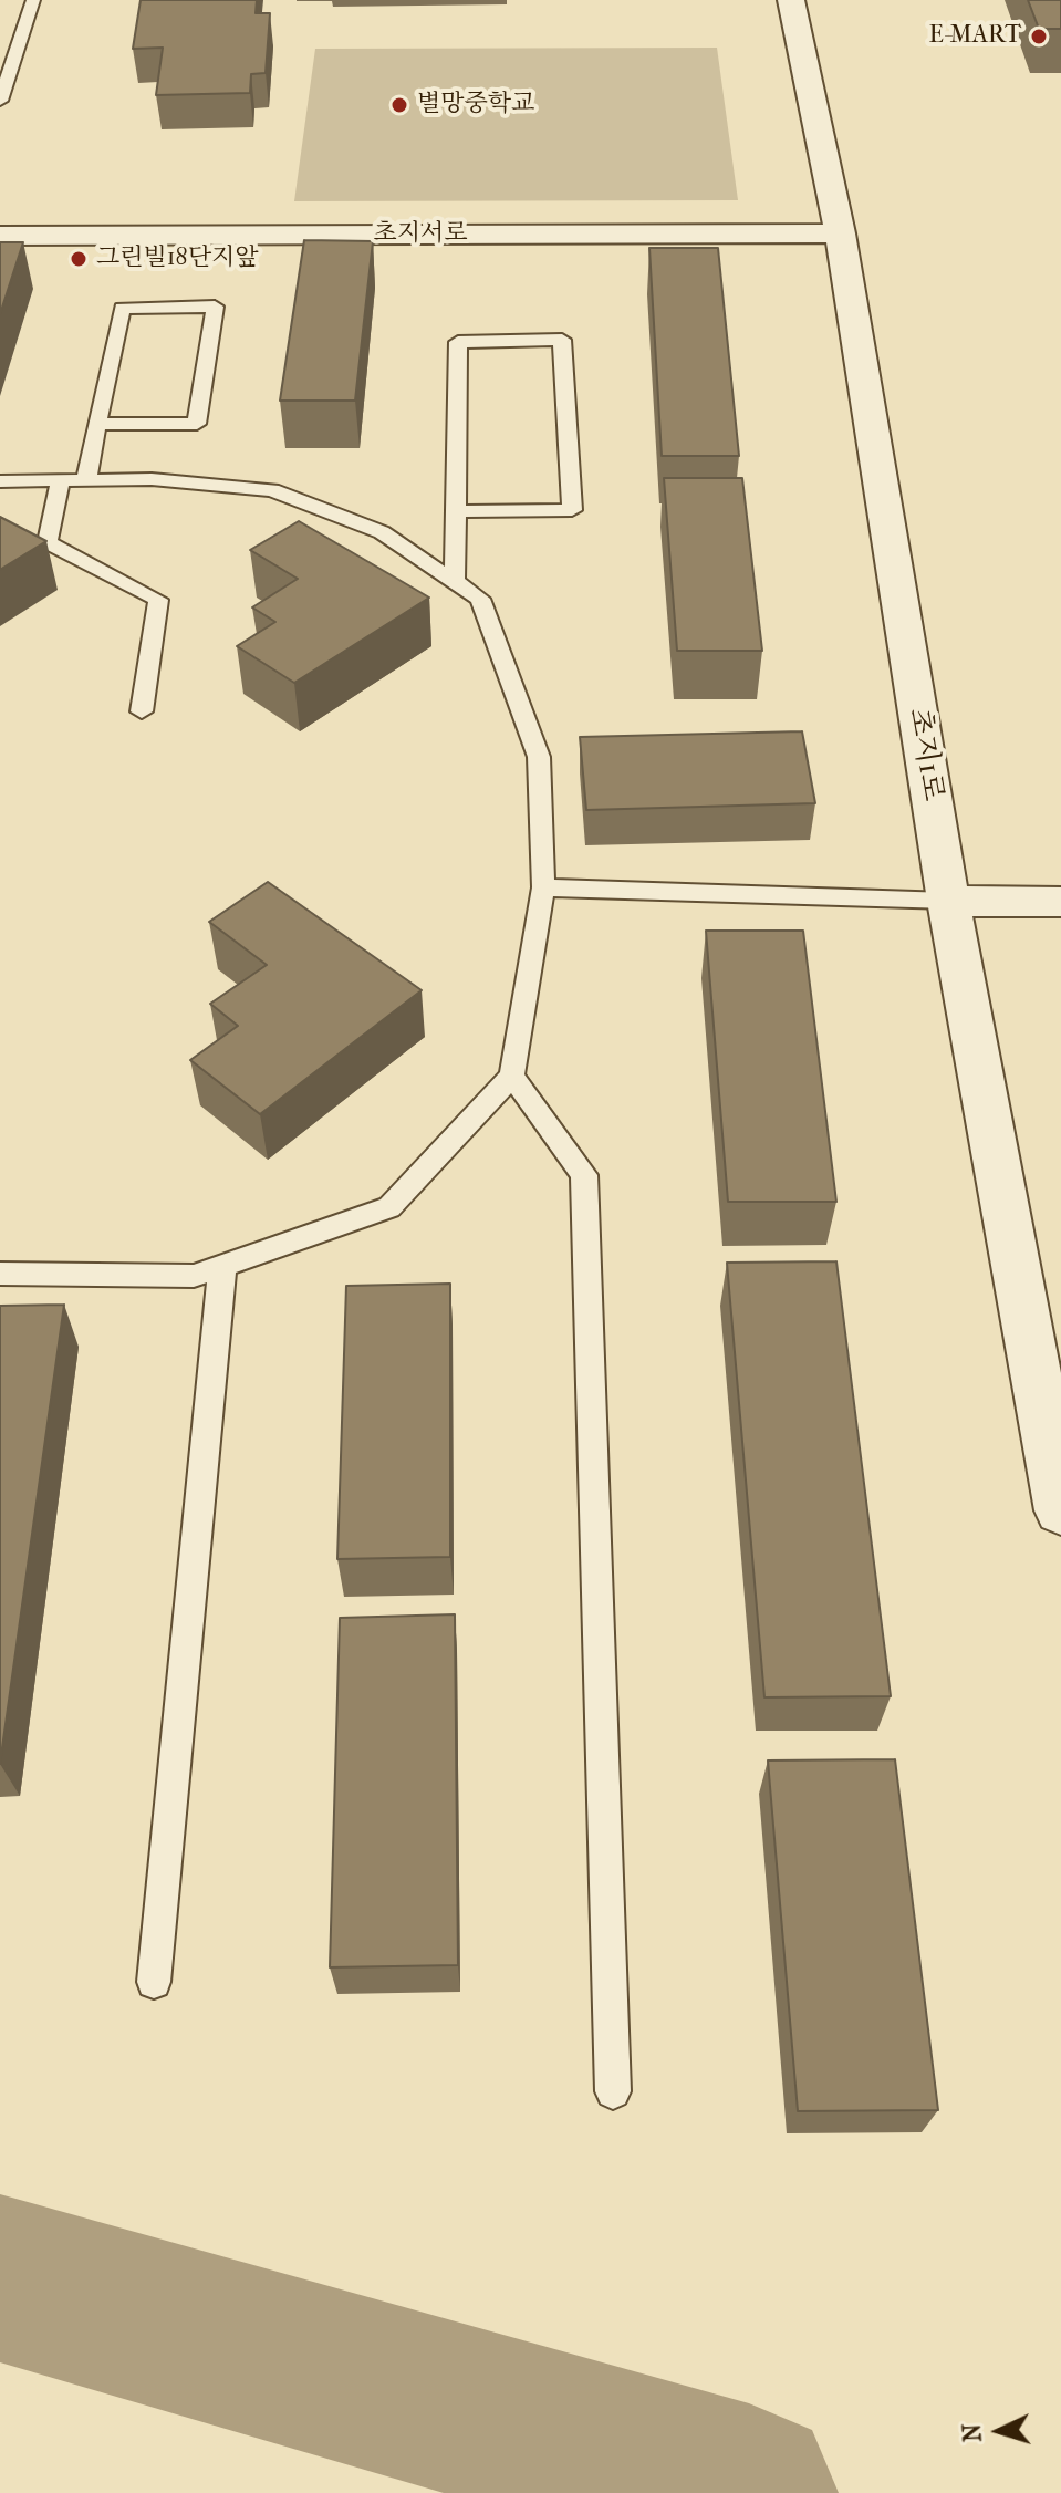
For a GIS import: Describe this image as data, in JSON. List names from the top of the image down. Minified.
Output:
{"streets":{"street":["초지서로","초지1로"]},"crossings":[["초지서로","초지1로"]],"places":["E-MART","별망중학교","그린빌18단지앞"],"north":"left"}
